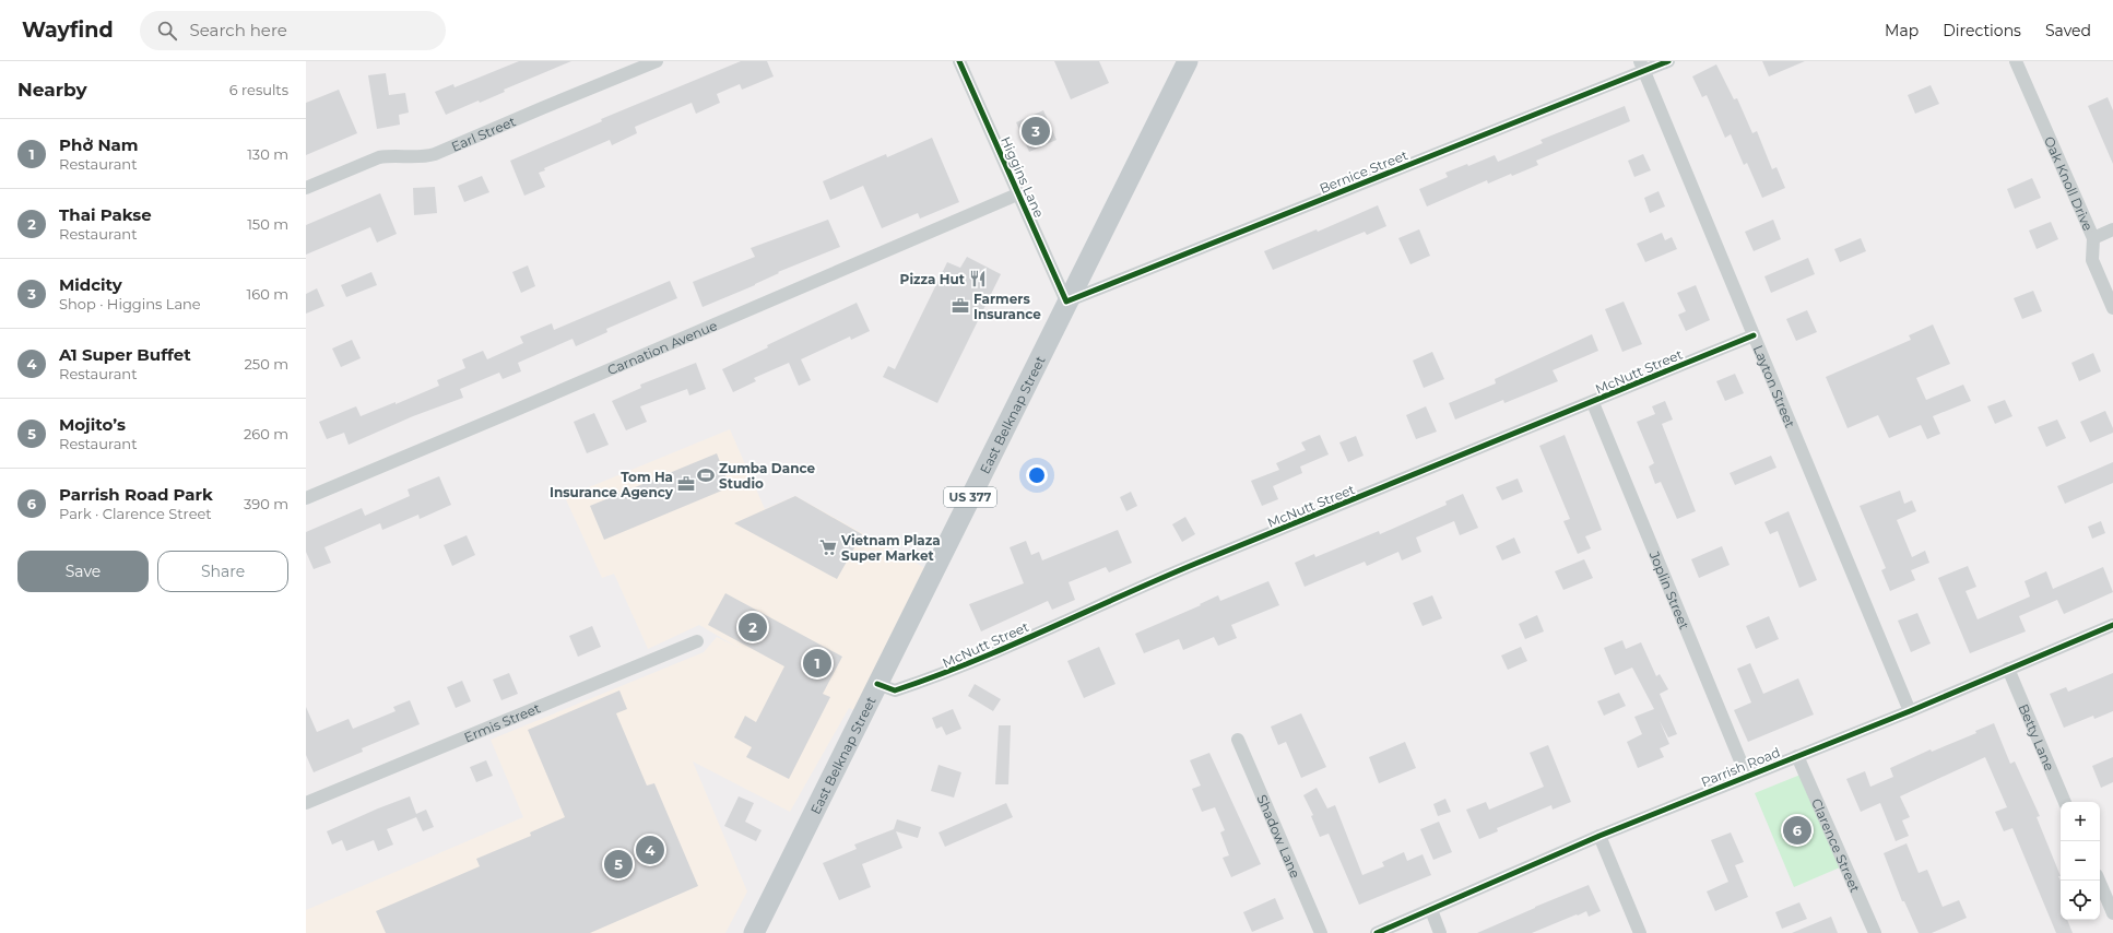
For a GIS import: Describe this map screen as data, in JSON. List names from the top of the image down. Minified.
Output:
{"streets":{"main road":["East Belknap Street","US 377"],"street":["Earl Street","Bernice Street","Higgins Lane","Oak Knoll Drive","Carnation Avenue","McNutt Street","Layton Street","Joplin Street","Ermis Street","Betty Lane","Parrish Road","Shadow Lane","Clarence Street"]},"crossings":[["Bernice Street","Higgins Lane"],["Bernice Street","Layton Street"],["Bernice Street","East Belknap Street"],["Higgins Lane","Carnation Avenue"],["Higgins Lane","East Belknap Street"],["McNutt Street","Layton Street"],["McNutt Street","East Belknap Street"],["McNutt Street","Joplin Street"],["Layton Street","Parrish Road"],["Joplin Street","Parrish Road"],["Betty Lane","Parrish Road"],["Parrish Road","Clarence Street"]],"places":{"restaurant":["Pizza Hut"],"office":["Farmers Insurance","Tom Ha Insurance Agency"],"sports":["Zumba Dance Studio"],"supermarket":["Vietnam Plaza Super Market"]},"page":{"header":"Wayfind","search":"Search here","nav":["Map","Directions","Saved"],"heading":["Nearby","6 results"],"pins":["3","2","1","6","4","5"],"list":[{"mark":"1","name":"Phở Nam","note":"Restaurant","value":"130 m"},{"mark":"2","name":"Thai Pakse","note":"Restaurant","value":"150 m"},{"mark":"3","name":"Midcity","note":"Shop · Higgins Lane","value":"160 m"},{"mark":"4","name":"A1 Super Buffet","note":"Restaurant","value":"250 m"},{"mark":"5","name":"Mojito’s","note":"Restaurant","value":"260 m"},{"mark":"6","name":"Parrish Road Park","note":"Park · Clarence Street","value":"390 m"}],"buttons":["Save","Share"],"map_buttons":["+","−"]}}
